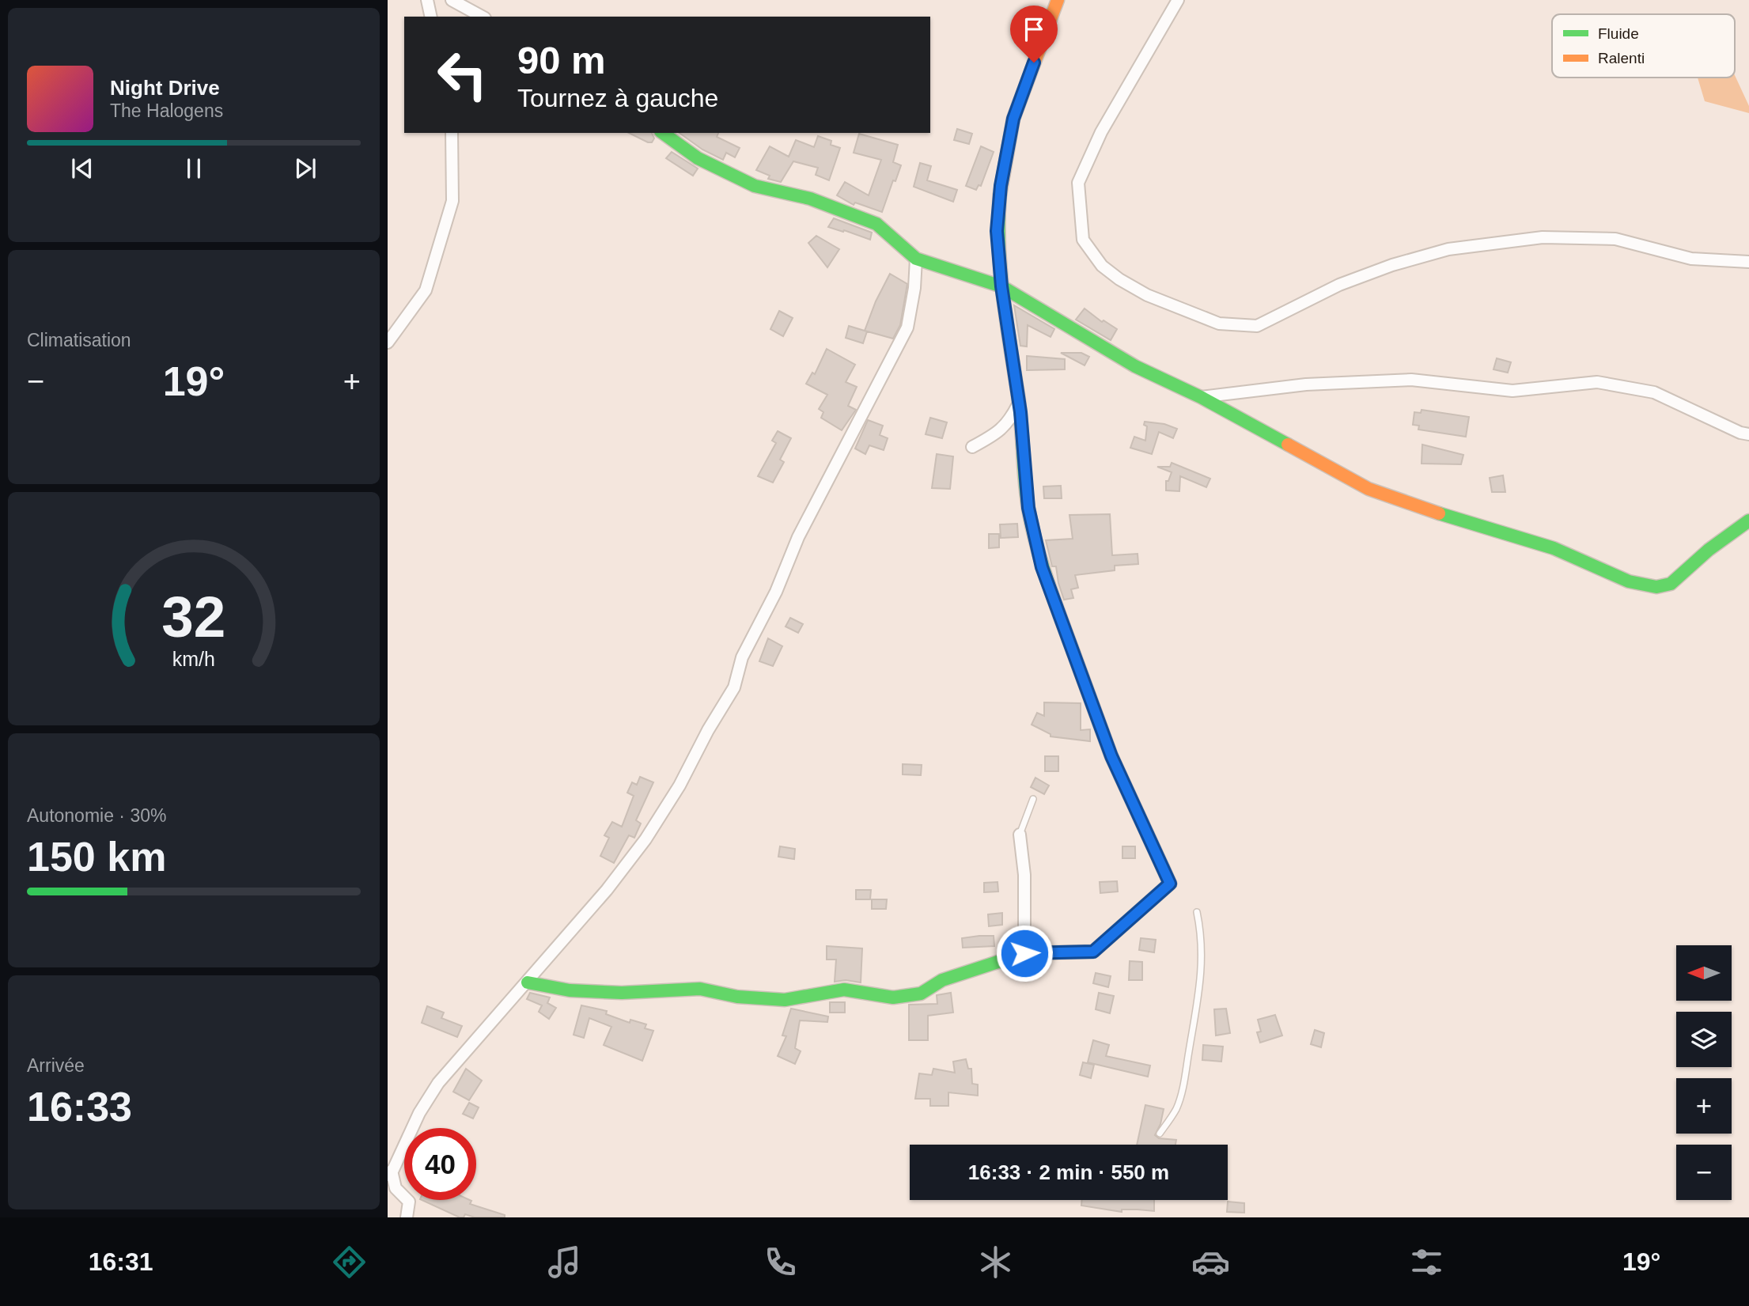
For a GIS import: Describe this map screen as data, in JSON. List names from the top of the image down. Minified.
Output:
{"legend":["Fluide","Ralenti"],"north":"left","page":{"turn":["90 m","Tournez à gauche"],"song":["Night Drive","The Halogens"],"tile":["Climatisation",["Autonomie · 30%","150 km"],["Arrivée","16:33"]],"heat":["−","19°","+"],"map_buttons":["+","−"],"limit":"40","trip":"16:33 · 2 min · 550 m","tabs":["16:31","19°"],"gauge":["32","km/h"]}}
